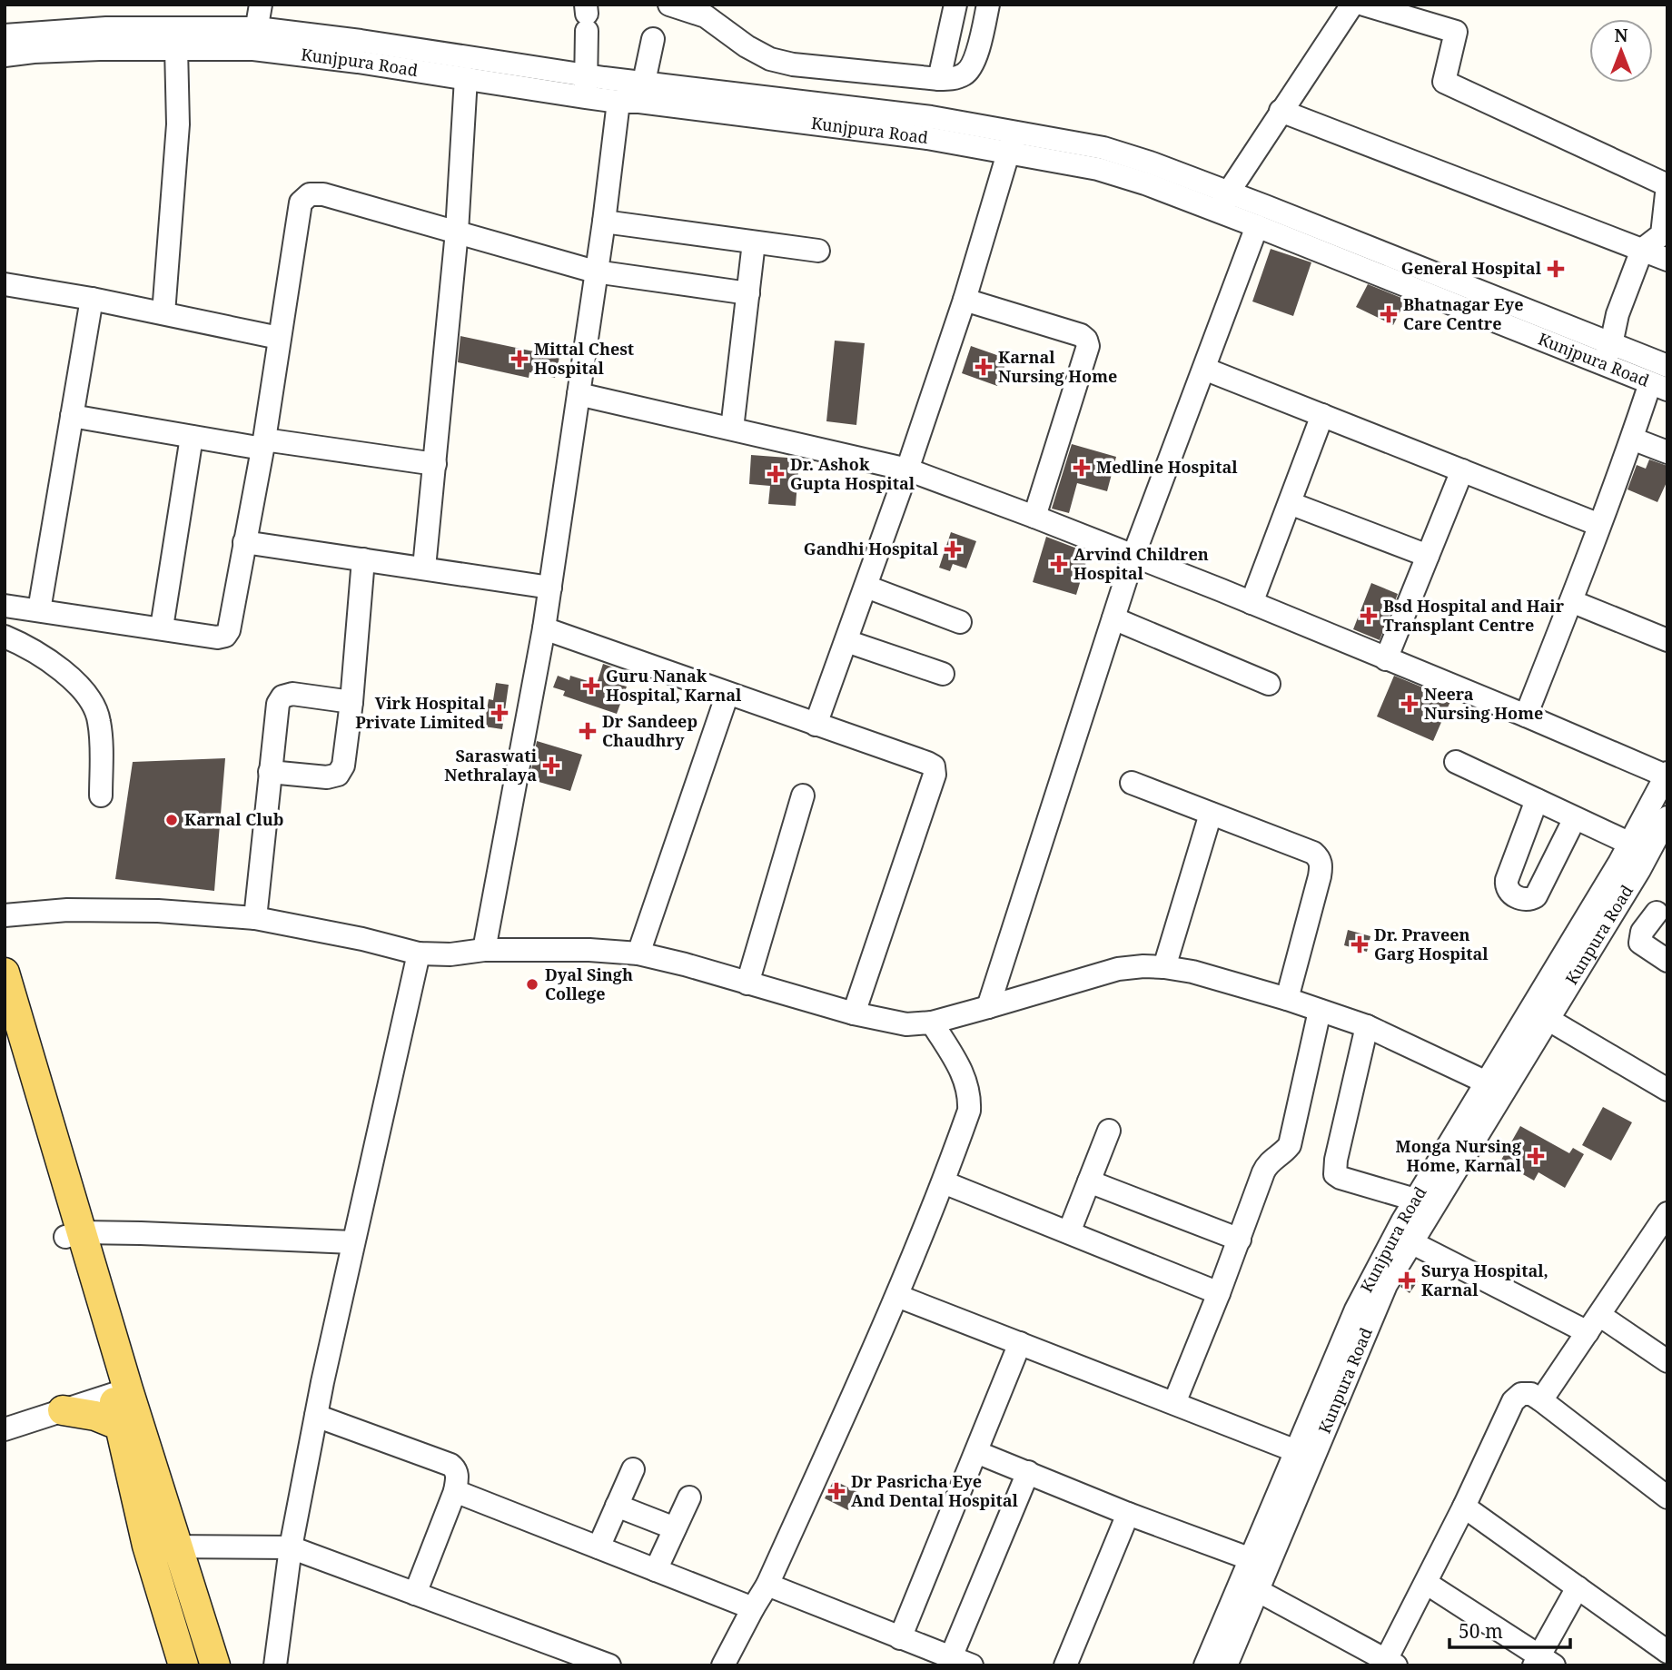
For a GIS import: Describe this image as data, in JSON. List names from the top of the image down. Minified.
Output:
{"streets":{"street":["Kunjpura Road","Kunpura Road"]},"crossings":[["Kunjpura Road","Kunpura Road"]],"places":{"health":["General Hospital","Bhatnagar Eye Care Centre","Mittal Chest Hospital","Karnal Nursing Home","Medline Hospital","Dr. Ashok Gupta Hospital","Gandhi Hospital","Arvind Children Hospital","Bsd Hospital and Hair Transplant Centre","Guru Nanak Hospital, Karnal","Neera Nursing Home","Virk Hospital Private Limited","Dr Sandeep Chaudhry","Saraswati Nethralaya","Dr. Praveen Garg Hospital","Monga Nursing Home, Karnal","Surya Hospital, Karnal","Dr Pasricha Eye And Dental Hospital"],"other":["Karnal Club","Dyal Singh College"]},"scale_bar":"50 m","north":"top"}
